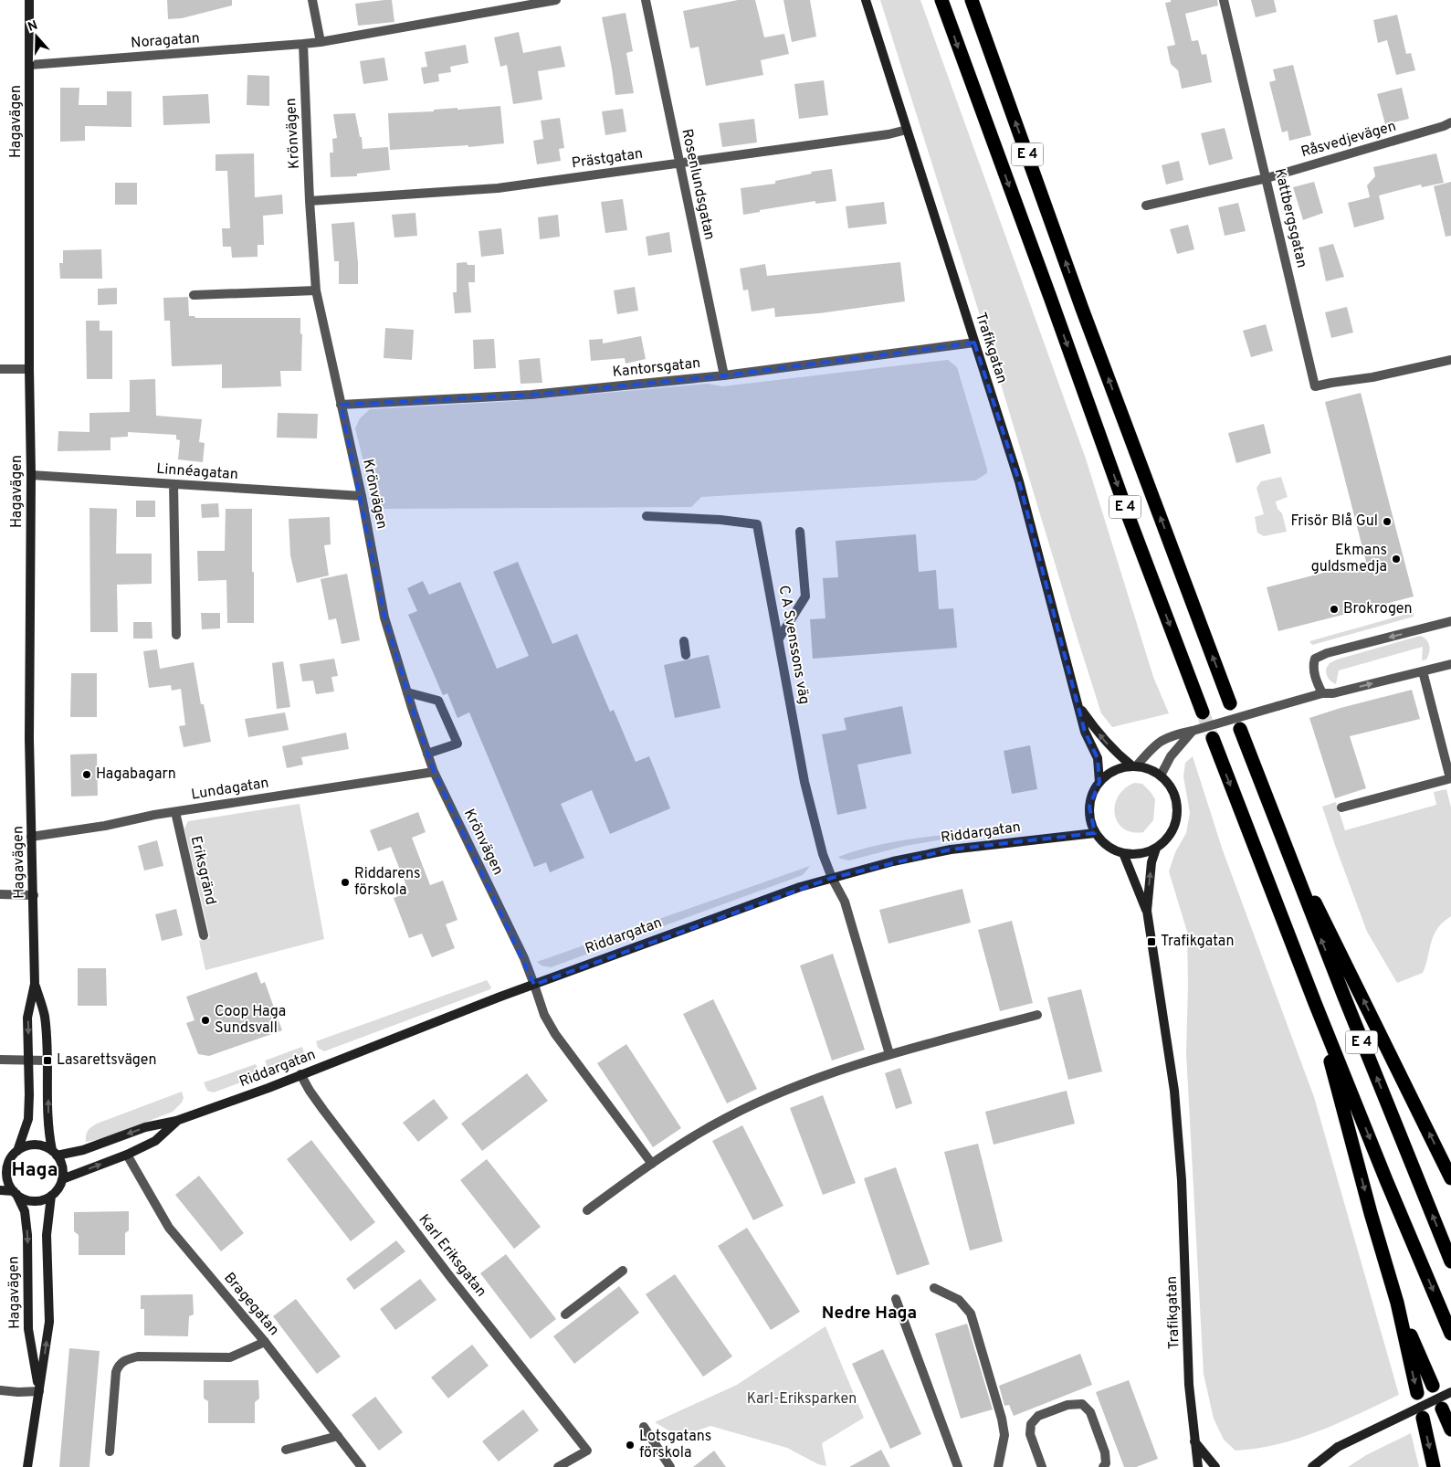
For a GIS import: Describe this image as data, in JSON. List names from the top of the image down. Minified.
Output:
{"streets":{"highway":["E 4"],"street":["Noragatan","Hagavägen","Krönvägen","Råsvedjevägen","Prästgatan","Rosenlundsgatan","Kattbergsgatan","Trafikgatan","Kantorsgatan","Linnéagatan","C A Svenssons väg","Lundagatan","Riddargatan","Eriksgränd","Karl Eriksgatan","Bragegatan"]},"crossings":[["Noragatan","Hagavägen"],["Noragatan","Krönvägen"],["Hagavägen","Linnéagatan"],["Hagavägen","Lundagatan"],["Hagavägen","Riddargatan"],["Krönvägen","Prästgatan"],["Krönvägen","Kantorsgatan"],["Krönvägen","Linnéagatan"],["Krönvägen","Lundagatan"],["Krönvägen","Riddargatan"],["Råsvedjevägen","Kattbergsgatan"],["Prästgatan","Rosenlundsgatan"],["Prästgatan","Trafikgatan"],["Rosenlundsgatan","Kantorsgatan"],["Trafikgatan","Kantorsgatan"],["Trafikgatan","Riddargatan"],["C A Svenssons väg","Riddargatan"],["Lundagatan","Eriksgränd"],["Riddargatan","Karl Eriksgatan"],["Riddargatan","Bragegatan"]],"districts":["Haga","Nedre Haga"],"parks":["Karl-Eriksparken"],"places":{"other":["Frisör Blå Gul","Ekmans guldsmedja","Brokrogen","Hagabagarn","Riddarens förskola","Coop Haga Sundsvall","Lotsgatans förskola"],"transit":["Trafikgatan","Lasarettsvägen"]},"north":"top"}
